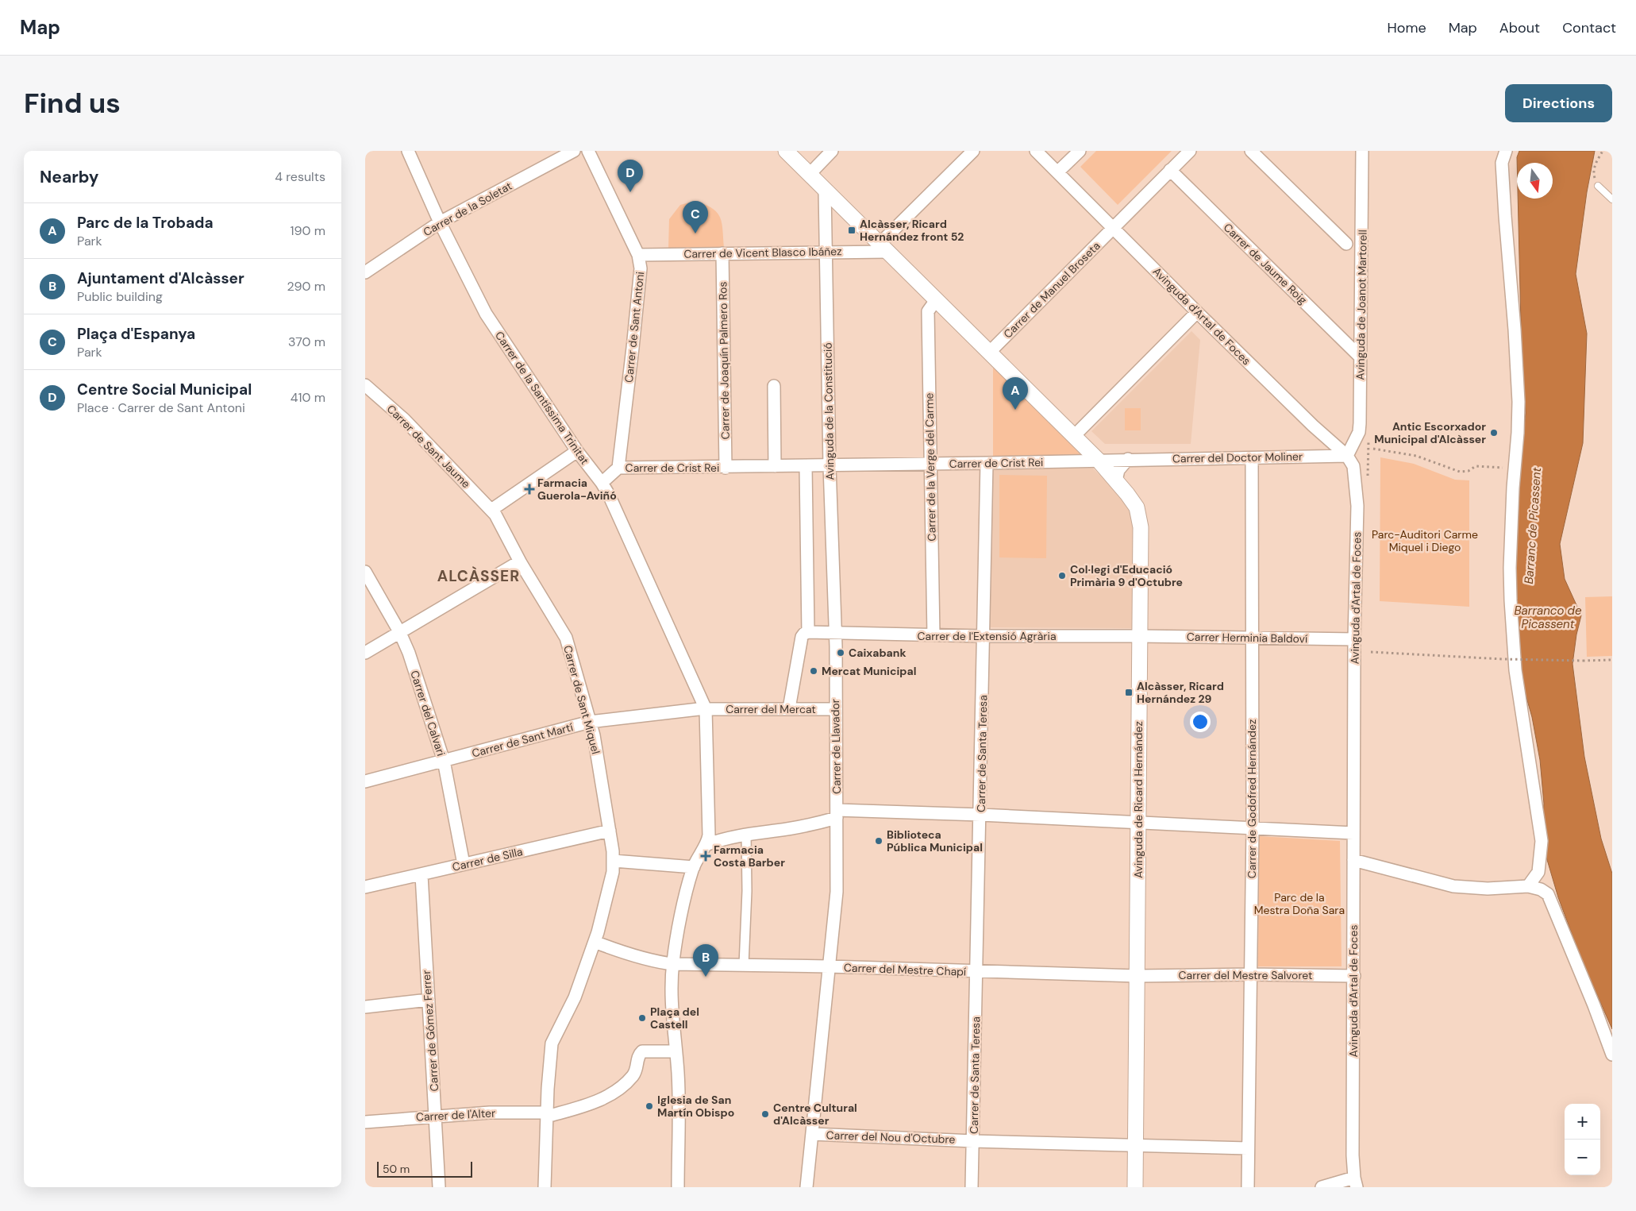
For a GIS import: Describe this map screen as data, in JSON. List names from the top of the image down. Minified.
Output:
{"streets":{"street":["Carrer de la Soletat","Carrer de Vicent Blasco Ibáñez","Carrer de Jaume Roig","Carrer de Manuel Broseta","Avinguda de Joanot Martorell","Avinguda d'Artal de Foces","Carrer de Sant Antoni","Carrer de Joaquín Palmero Ros","Carrer de la Santíssima Trinitat","Avinguda de la Constitució","Carrer de Sant Jaume","Carrer del Doctor Moliner","Carrer de Crist Rei","Carrer de la Verge del Carme","Carrer de l'Extensió Agrària","Carrer Herminia Baldoví","Carrer de Sant Miquel","Carrer del Mercat","Carrer del Calvari","Carrer de Sant Martí","Carrer de Llavador","Carrer de Santa Teresa","Carrer de Godofred Hernández","Avinguda de Ricard Hernández","Carrer de Silla","Carrer del Mestre Chapí","Carrer del Mestre Salvoret","Carrer de Gómez Ferrer","Carrer de l'Alter","Carrer del Nou d'Octubre"]},"crossings":[["Carrer de la Soletat","Carrer de la Santíssima Trinitat"],["Carrer de Vicent Blasco Ibáñez","Carrer de Sant Antoni"],["Carrer de Vicent Blasco Ibáñez","Carrer de Joaquín Palmero Ros"],["Carrer de Vicent Blasco Ibáñez","Avinguda de la Constitució"],["Carrer de Vicent Blasco Ibáñez","Avinguda de Ricard Hernández"],["Carrer de Jaume Roig","Carrer de Manuel Broseta"],["Carrer de Jaume Roig","Avinguda de Joanot Martorell"],["Carrer de Manuel Broseta","Avinguda d'Artal de Foces"],["Carrer de Manuel Broseta","Avinguda de Ricard Hernández"],["Avinguda de Joanot Martorell","Avinguda d'Artal de Foces"],["Avinguda de Joanot Martorell","Carrer del Doctor Moliner"],["Avinguda d'Artal de Foces","Carrer del Doctor Moliner"],["Avinguda d'Artal de Foces","Carrer Herminia Baldoví"],["Avinguda d'Artal de Foces","Carrer del Mestre Salvoret"],["Carrer de Sant Antoni","Carrer de Crist Rei"],["Carrer de Joaquín Palmero Ros","Carrer de Crist Rei"],["Carrer de la Santíssima Trinitat","Carrer del Mercat"],["Carrer de la Santíssima Trinitat","Carrer de Sant Martí"],["Avinguda de la Constitució","Carrer de Crist Rei"],["Avinguda de la Constitució","Carrer de l'Extensió Agrària"],["Avinguda de la Constitució","Carrer de Llavador"],["Avinguda de la Constitució","Avinguda de Ricard Hernández"],["Carrer de Sant Jaume","Carrer de Sant Miquel"],["Carrer del Doctor Moliner","Carrer de Crist Rei"],["Carrer del Doctor Moliner","Carrer de Godofred Hernández"],["Carrer del Doctor Moliner","Avinguda de Ricard Hernández"],["Carrer de Crist Rei","Carrer de la Verge del Carme"],["Carrer de Crist Rei","Carrer de Santa Teresa"],["Carrer de Crist Rei","Avinguda de Ricard Hernández"],["Carrer de la Verge del Carme","Carrer de l'Extensió Agrària"],["Carrer de la Verge del Carme","Avinguda de Ricard Hernández"],["Carrer de l'Extensió Agrària","Carrer Herminia Baldoví"],["Carrer de l'Extensió Agrària","Carrer de Llavador"],["Carrer de l'Extensió Agrària","Carrer de Santa Teresa"],["Carrer de l'Extensió Agrària","Avinguda de Ricard Hernández"],["Carrer Herminia Baldoví","Carrer de Godofred Hernández"],["Carrer Herminia Baldoví","Avinguda de Ricard Hernández"],["Carrer de Sant Miquel","Carrer de Sant Martí"],["Carrer de Sant Miquel","Carrer de Silla"],["Carrer de Sant Miquel","Carrer del Mestre Chapí"],["Carrer de Sant Miquel","Carrer de l'Alter"],["Carrer del Mercat","Carrer de Sant Martí"],["Carrer del Mercat","Carrer de Llavador"],["Carrer del Calvari","Carrer de Sant Martí"],["Carrer del Calvari","Carrer de Silla"],["Carrer de Llavador","Carrer del Mestre Chapí"],["Carrer de Llavador","Carrer del Nou d'Octubre"],["Carrer de Santa Teresa","Carrer del Mestre Chapí"],["Carrer de Santa Teresa","Carrer del Nou d'Octubre"],["Carrer de Godofred Hernández","Carrer del Mestre Salvoret"],["Carrer de Godofred Hernández","Carrer del Nou d'Octubre"],["Avinguda de Ricard Hernández","Carrer del Mestre Chapí"],["Avinguda de Ricard Hernández","Carrer del Mestre Salvoret"],["Avinguda de Ricard Hernández","Carrer del Nou d'Octubre"],["Carrer de Silla","Carrer de Gómez Ferrer"],["Carrer del Mestre Chapí","Carrer del Mestre Salvoret"],["Carrer de Gómez Ferrer","Carrer de l'Alter"]],"districts":["ALCÀSSER"],"water":["Barranc de Picassent","Barranco de Picassent"],"parks":["Parc-Auditori Carme Miquel i Diego","Parc de la Mestra Doña Sara"],"places":{"transit":["Alcàsser, Ricard Hernández front 52","Alcàsser, Ricard Hernández 29"],"other":["Antic Escorxador Municipal d'Alcàsser","Col·legi d'Educació Primària 9 d'Octubre","Caixabank","Mercat Municipal","Biblioteca Pública Municipal","Plaça del Castell","Iglesia de San Martín Obispo","Centre Cultural d'Alcàsser"],"health":["Farmacia Guerola-Aviñó","Farmacia Costa Barber"]},"scale_bar":"50 m","north":"bottom","page":{"header":"Map","nav":["Home","Map","About","Contact"],"buttons":"Directions","title":"Find us","heading":["Nearby","4 results"],"pins":["D","C","A","B"],"list":[{"mark":"A","name":"Parc de la Trobada","note":"Park","value":"190 m"},{"mark":"B","name":"Ajuntament d'Alcàsser","note":"Public building","value":"290 m"},{"mark":"C","name":"Plaça d'Espanya","note":"Park","value":"370 m"},{"mark":"D","name":"Centre Social Municipal","note":"Place · Carrer de Sant Antoni","value":"410 m"}],"map_buttons":["+","−"],"scale":"50 m"}}
